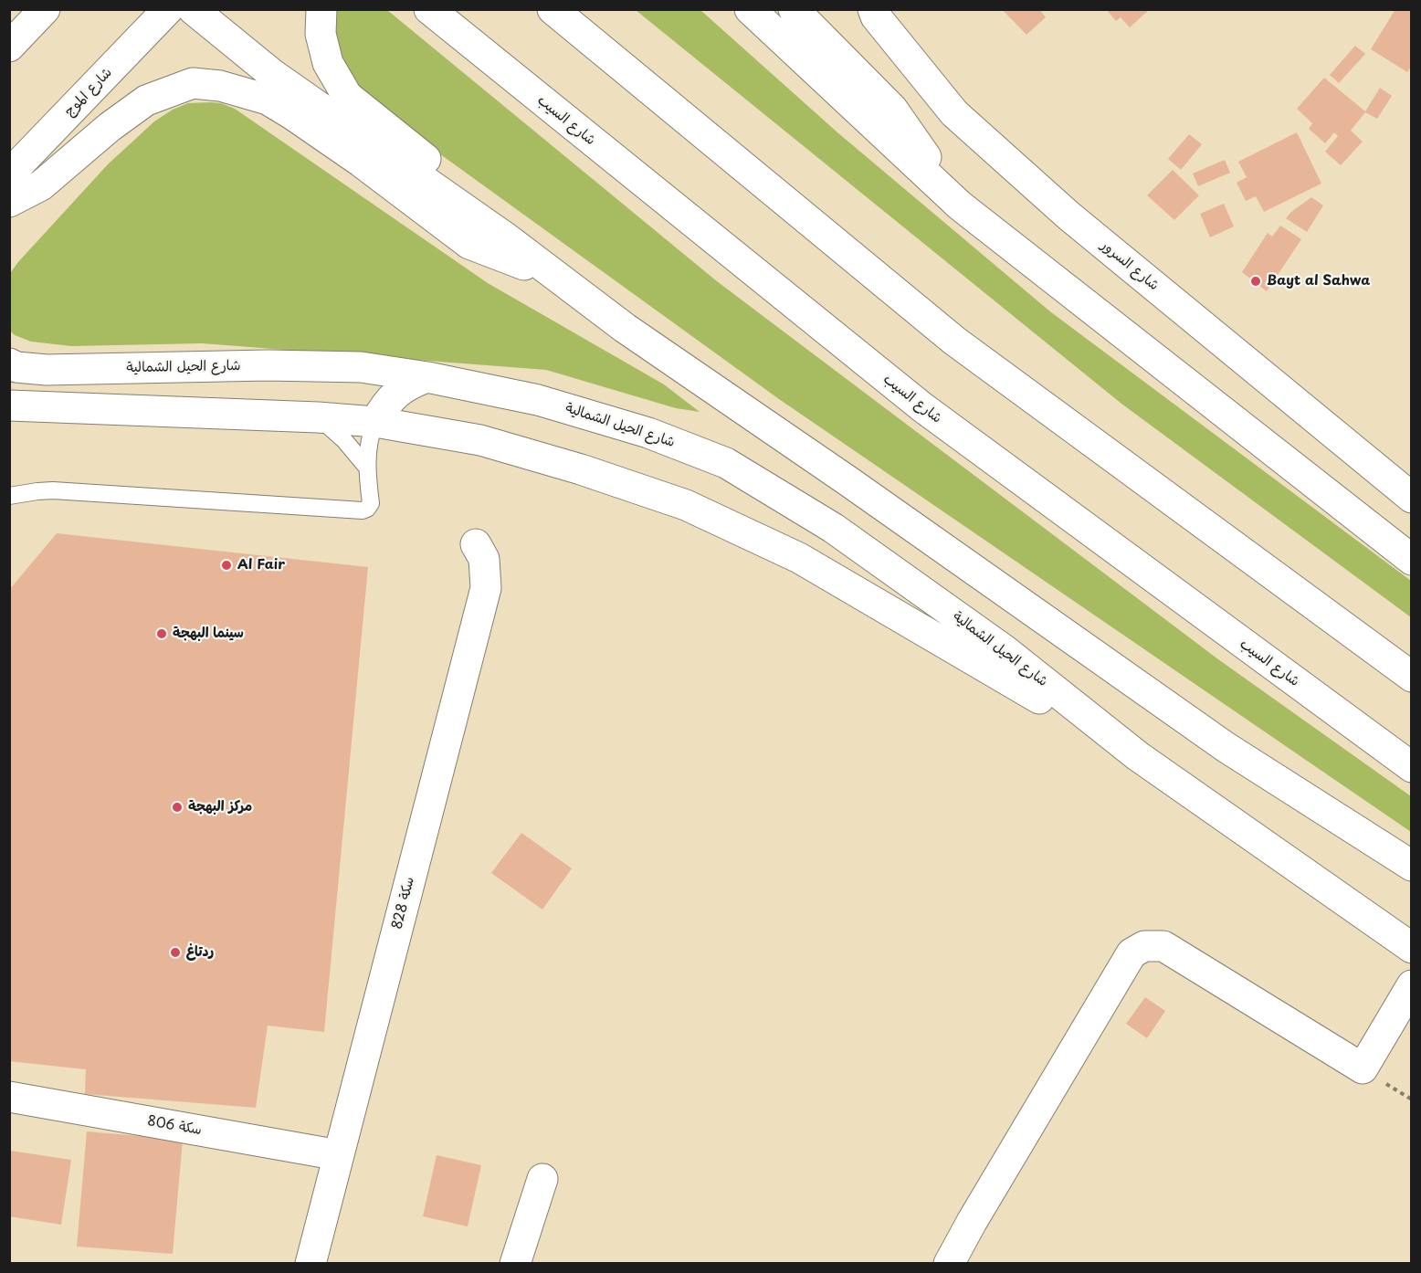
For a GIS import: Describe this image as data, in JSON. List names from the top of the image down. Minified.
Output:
{"streets":{"main road":["شارع الموج","شارع السيب","شارع السرور","شارع الحيل الشمالية","سكة 828","سكة 806"]},"crossings":[["سكة 828","سكة 806"]],"places":["Bayt al Sahwa","Al Fair","سينما البهجة","مركز البهجة","ردتاغ"]}
